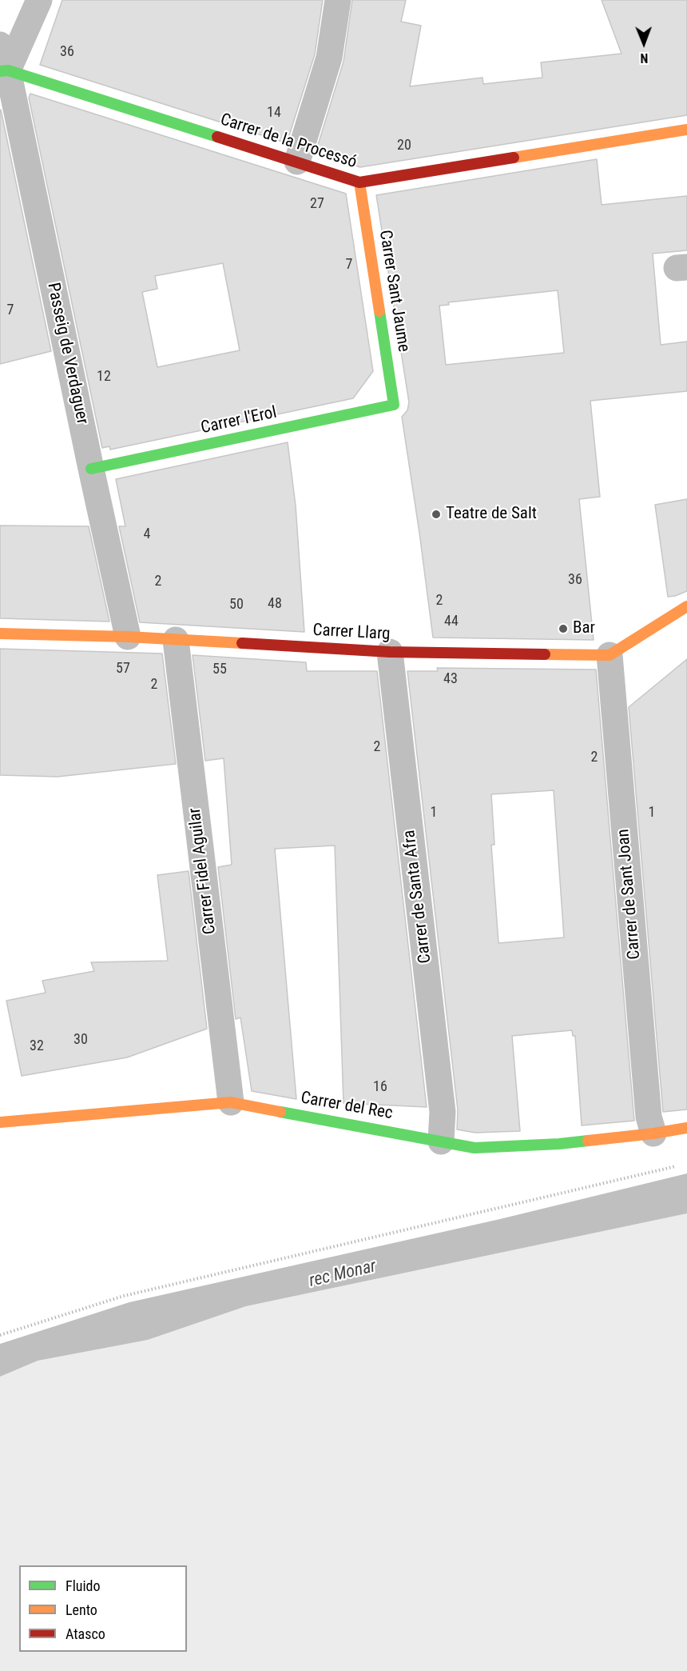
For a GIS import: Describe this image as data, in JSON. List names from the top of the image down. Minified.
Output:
{"streets":{"street":["Carrer de la Processó","Carrer Sant Jaume","Passeig de Verdaguer","Carrer l'Erol","Carrer Llarg","Carrer Fidel Aguilar","Carrer de Sant Joan","Carrer de Santa Afra","Carrer del Rec"]},"crossings":[["Carrer de la Processó","Carrer Sant Jaume"],["Carrer de la Processó","Passeig de Verdaguer"],["Carrer Sant Jaume","Carrer l'Erol"],["Passeig de Verdaguer","Carrer l'Erol"],["Passeig de Verdaguer","Carrer Llarg"],["Carrer Llarg","Carrer Fidel Aguilar"],["Carrer Llarg","Carrer de Sant Joan"],["Carrer Llarg","Carrer de Santa Afra"],["Carrer Fidel Aguilar","Carrer del Rec"],["Carrer de Sant Joan","Carrer del Rec"],["Carrer de Santa Afra","Carrer del Rec"]],"water":["rec Monar"],"places":["Teatre de Salt","Bar"],"house_numbers":["36","14","20","27","7","7","12","4","36","2","2","48","50","44","57","55","43","2","2","2","1","1","30","32","16"],"legend":["Fluido","Lento","Atasco"],"north":"bottom"}
